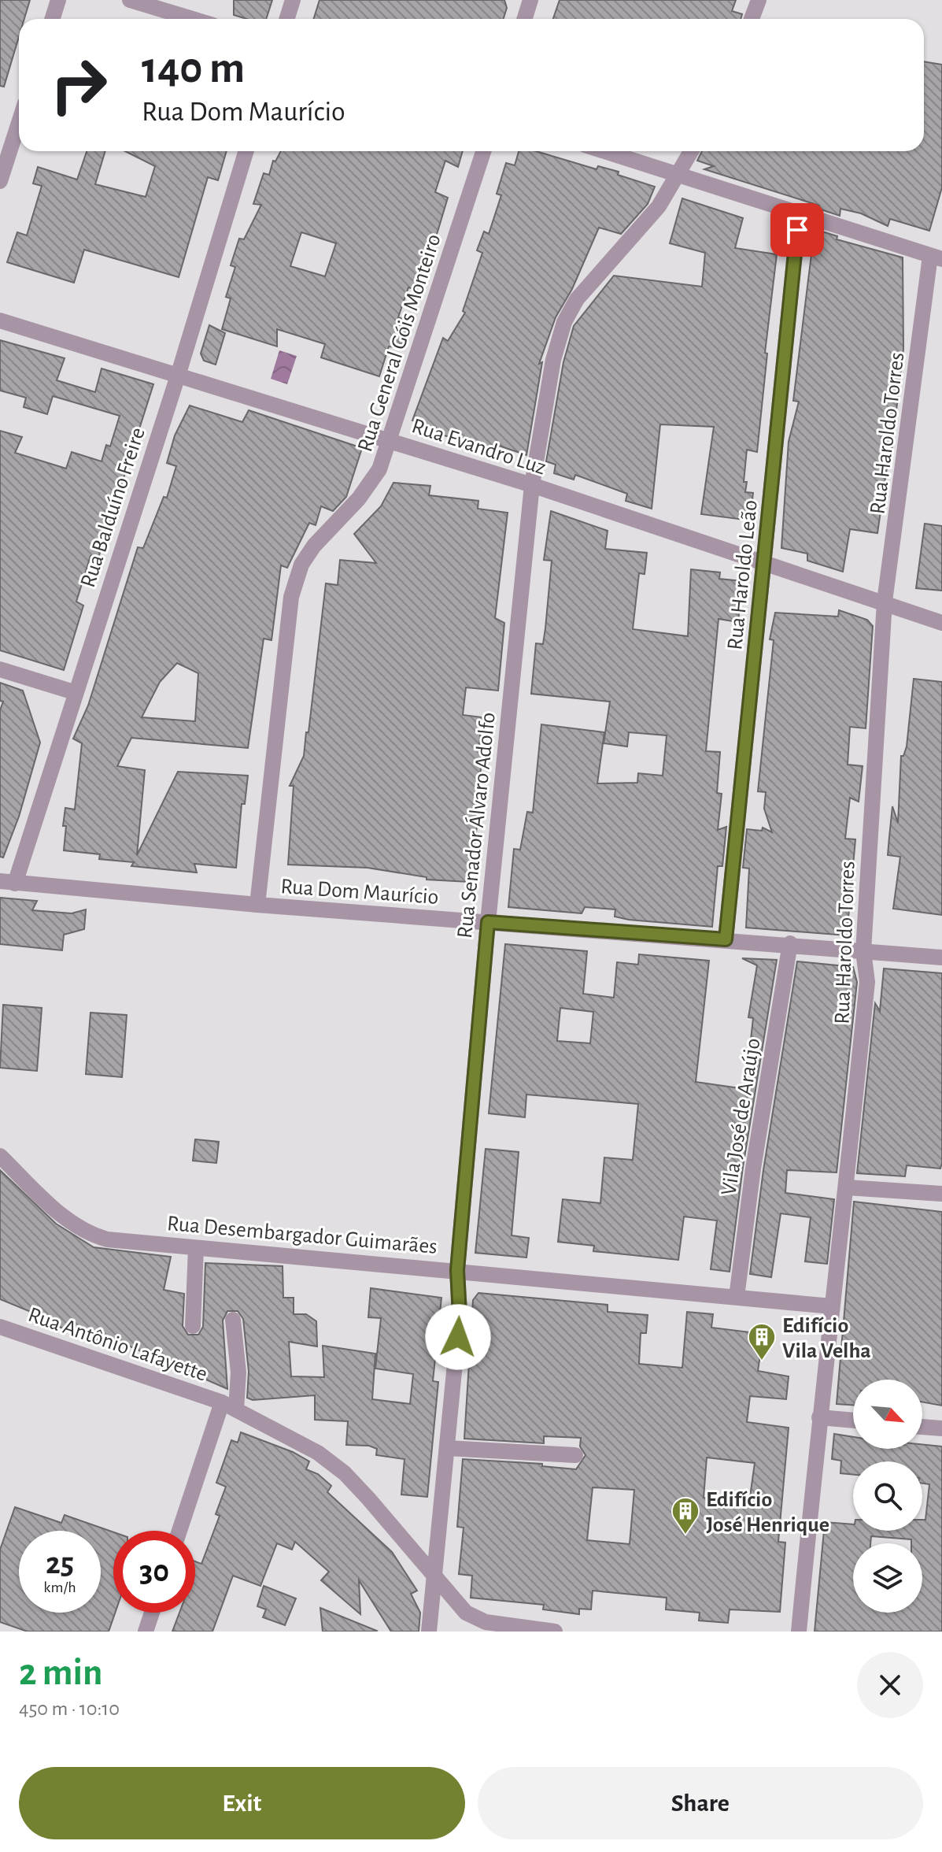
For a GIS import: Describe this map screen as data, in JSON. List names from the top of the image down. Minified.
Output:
{"streets":{"street":["Rua General Góis Monteiro","Rua Haroldo Torres","Rua Evandro Luz","Rua Balduíno Freire","Rua Haroldo Leão","Rua Senador Álvaro Adolfo","Rua Dom Maurício","Vila José de Araújo","Rua Desembargador Guimarães","Rua Antônio Lafayette"]},"crossings":[["Rua General Góis Monteiro","Rua Evandro Luz"],["Rua General Góis Monteiro","Rua Dom Maurício"],["Rua Haroldo Torres","Rua Evandro Luz"],["Rua Haroldo Torres","Rua Dom Maurício"],["Rua Haroldo Torres","Rua Desembargador Guimarães"],["Rua Evandro Luz","Rua Balduíno Freire"],["Rua Evandro Luz","Rua Haroldo Leão"],["Rua Evandro Luz","Rua Senador Álvaro Adolfo"],["Rua Balduíno Freire","Rua Dom Maurício"],["Rua Haroldo Leão","Rua Dom Maurício"],["Rua Senador Álvaro Adolfo","Rua Dom Maurício"],["Rua Senador Álvaro Adolfo","Rua Desembargador Guimarães"],["Rua Senador Álvaro Adolfo","Rua Antônio Lafayette"],["Rua Dom Maurício","Vila José de Araújo"],["Vila José de Araújo","Rua Desembargador Guimarães"]],"places":{"building":["Edifício Vila Velha","Edifício José Henrique"]},"north":"bottom right","page":{"turn":["140 m","Rua Dom Maurício"],"speed":"25 km/h","limit":"30","heading":["2 min","450 m · 10:10"],"buttons":["Exit","Share"]}}
